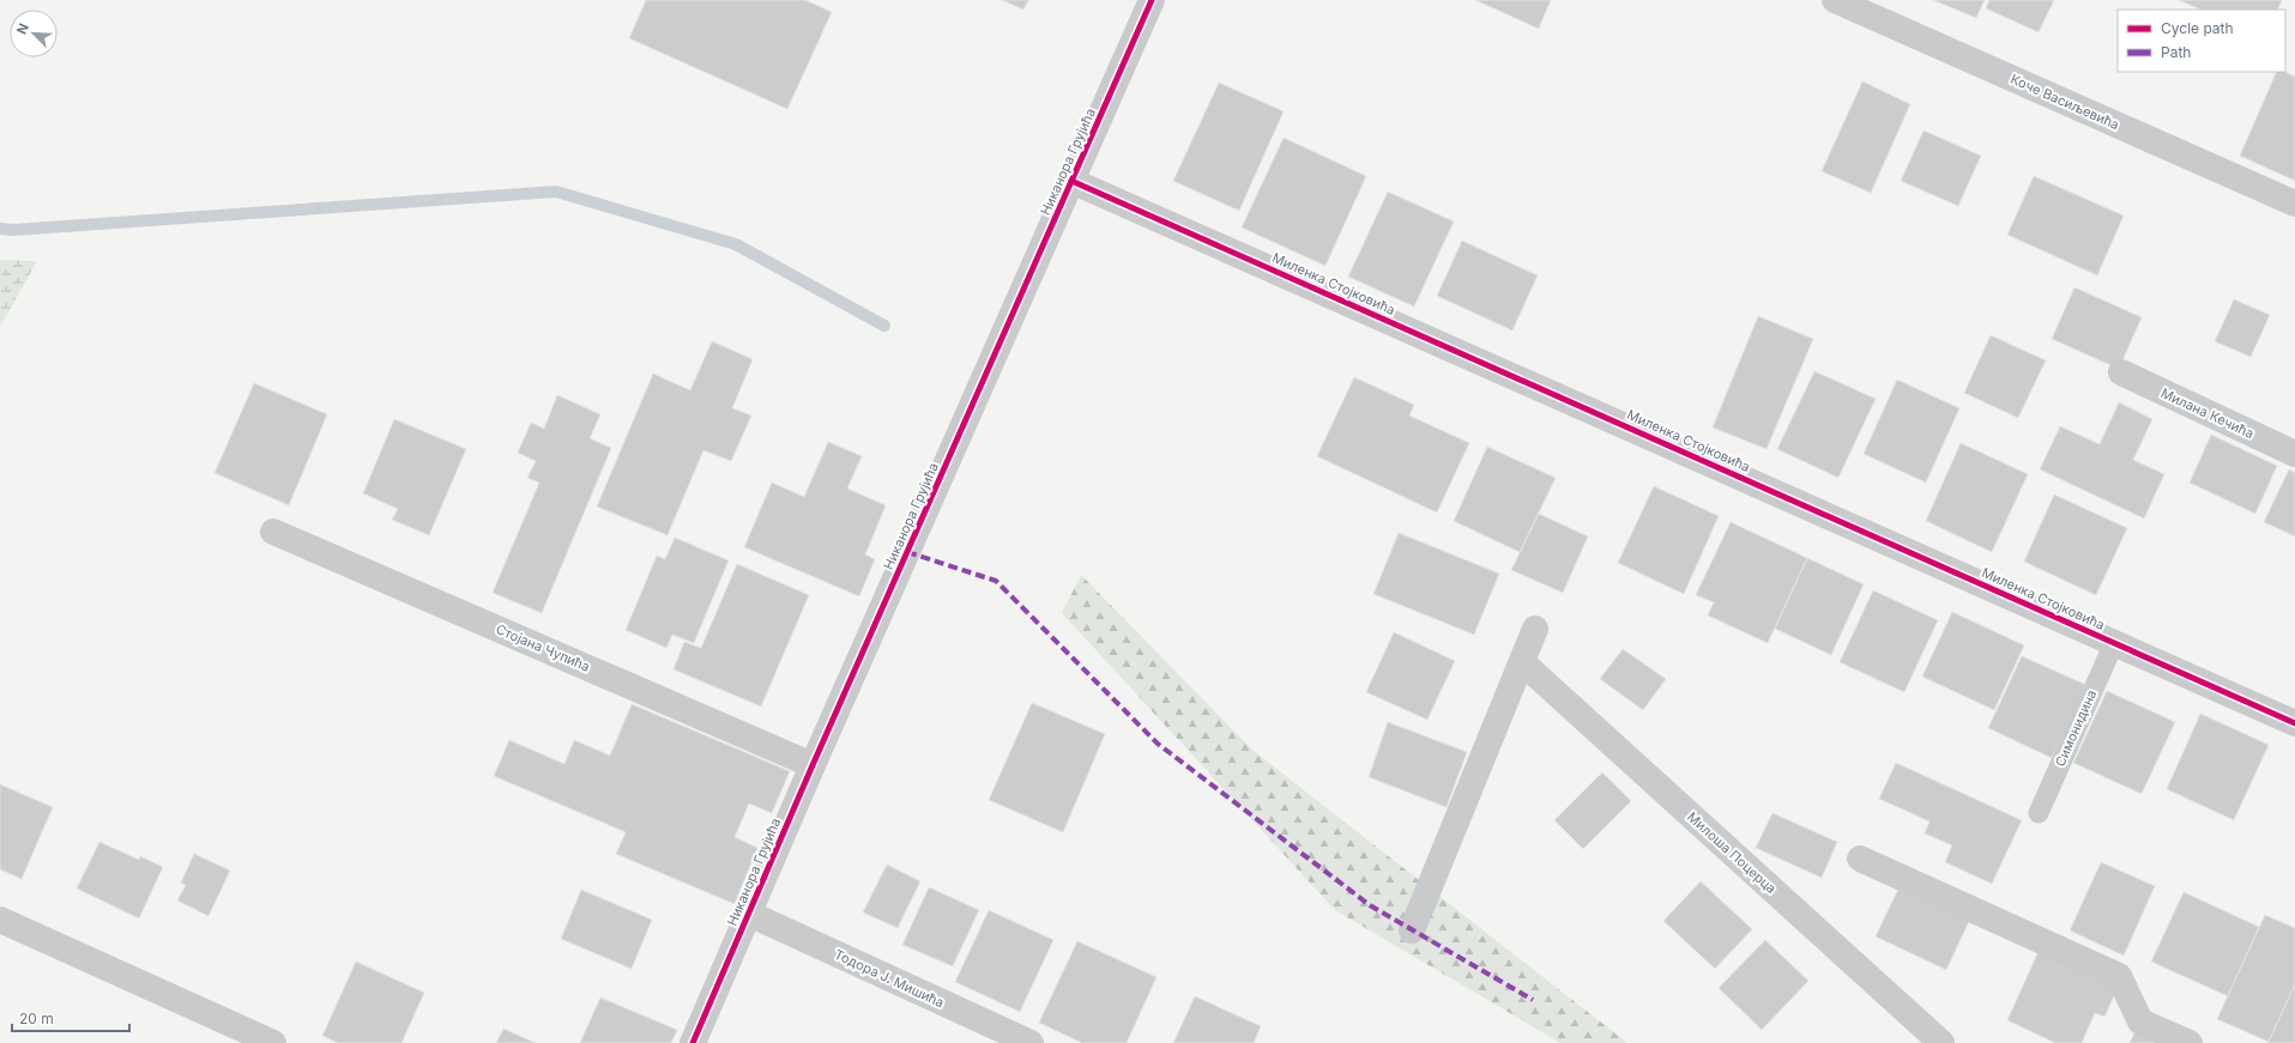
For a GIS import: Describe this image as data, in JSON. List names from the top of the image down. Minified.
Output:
{"streets":{"street":["Коче Васиљевића","Никанора Грујића","Миленка Стојковића","Милана Кечића","Стојана Чупића","Милоша Поцерца","Тодора Ј. Мишића"],"lane":["Симонидина"]},"crossings":[["Никанора Грујића","Миленка Стојковића"],["Никанора Грујића","Стојана Чупића"],["Никанора Грујића","Тодора Ј. Мишића"],["Миленка Стојковића","Симонидина"]],"legend":["Cycle path","Path"],"scale_bar":"20 m","north":"top left"}
